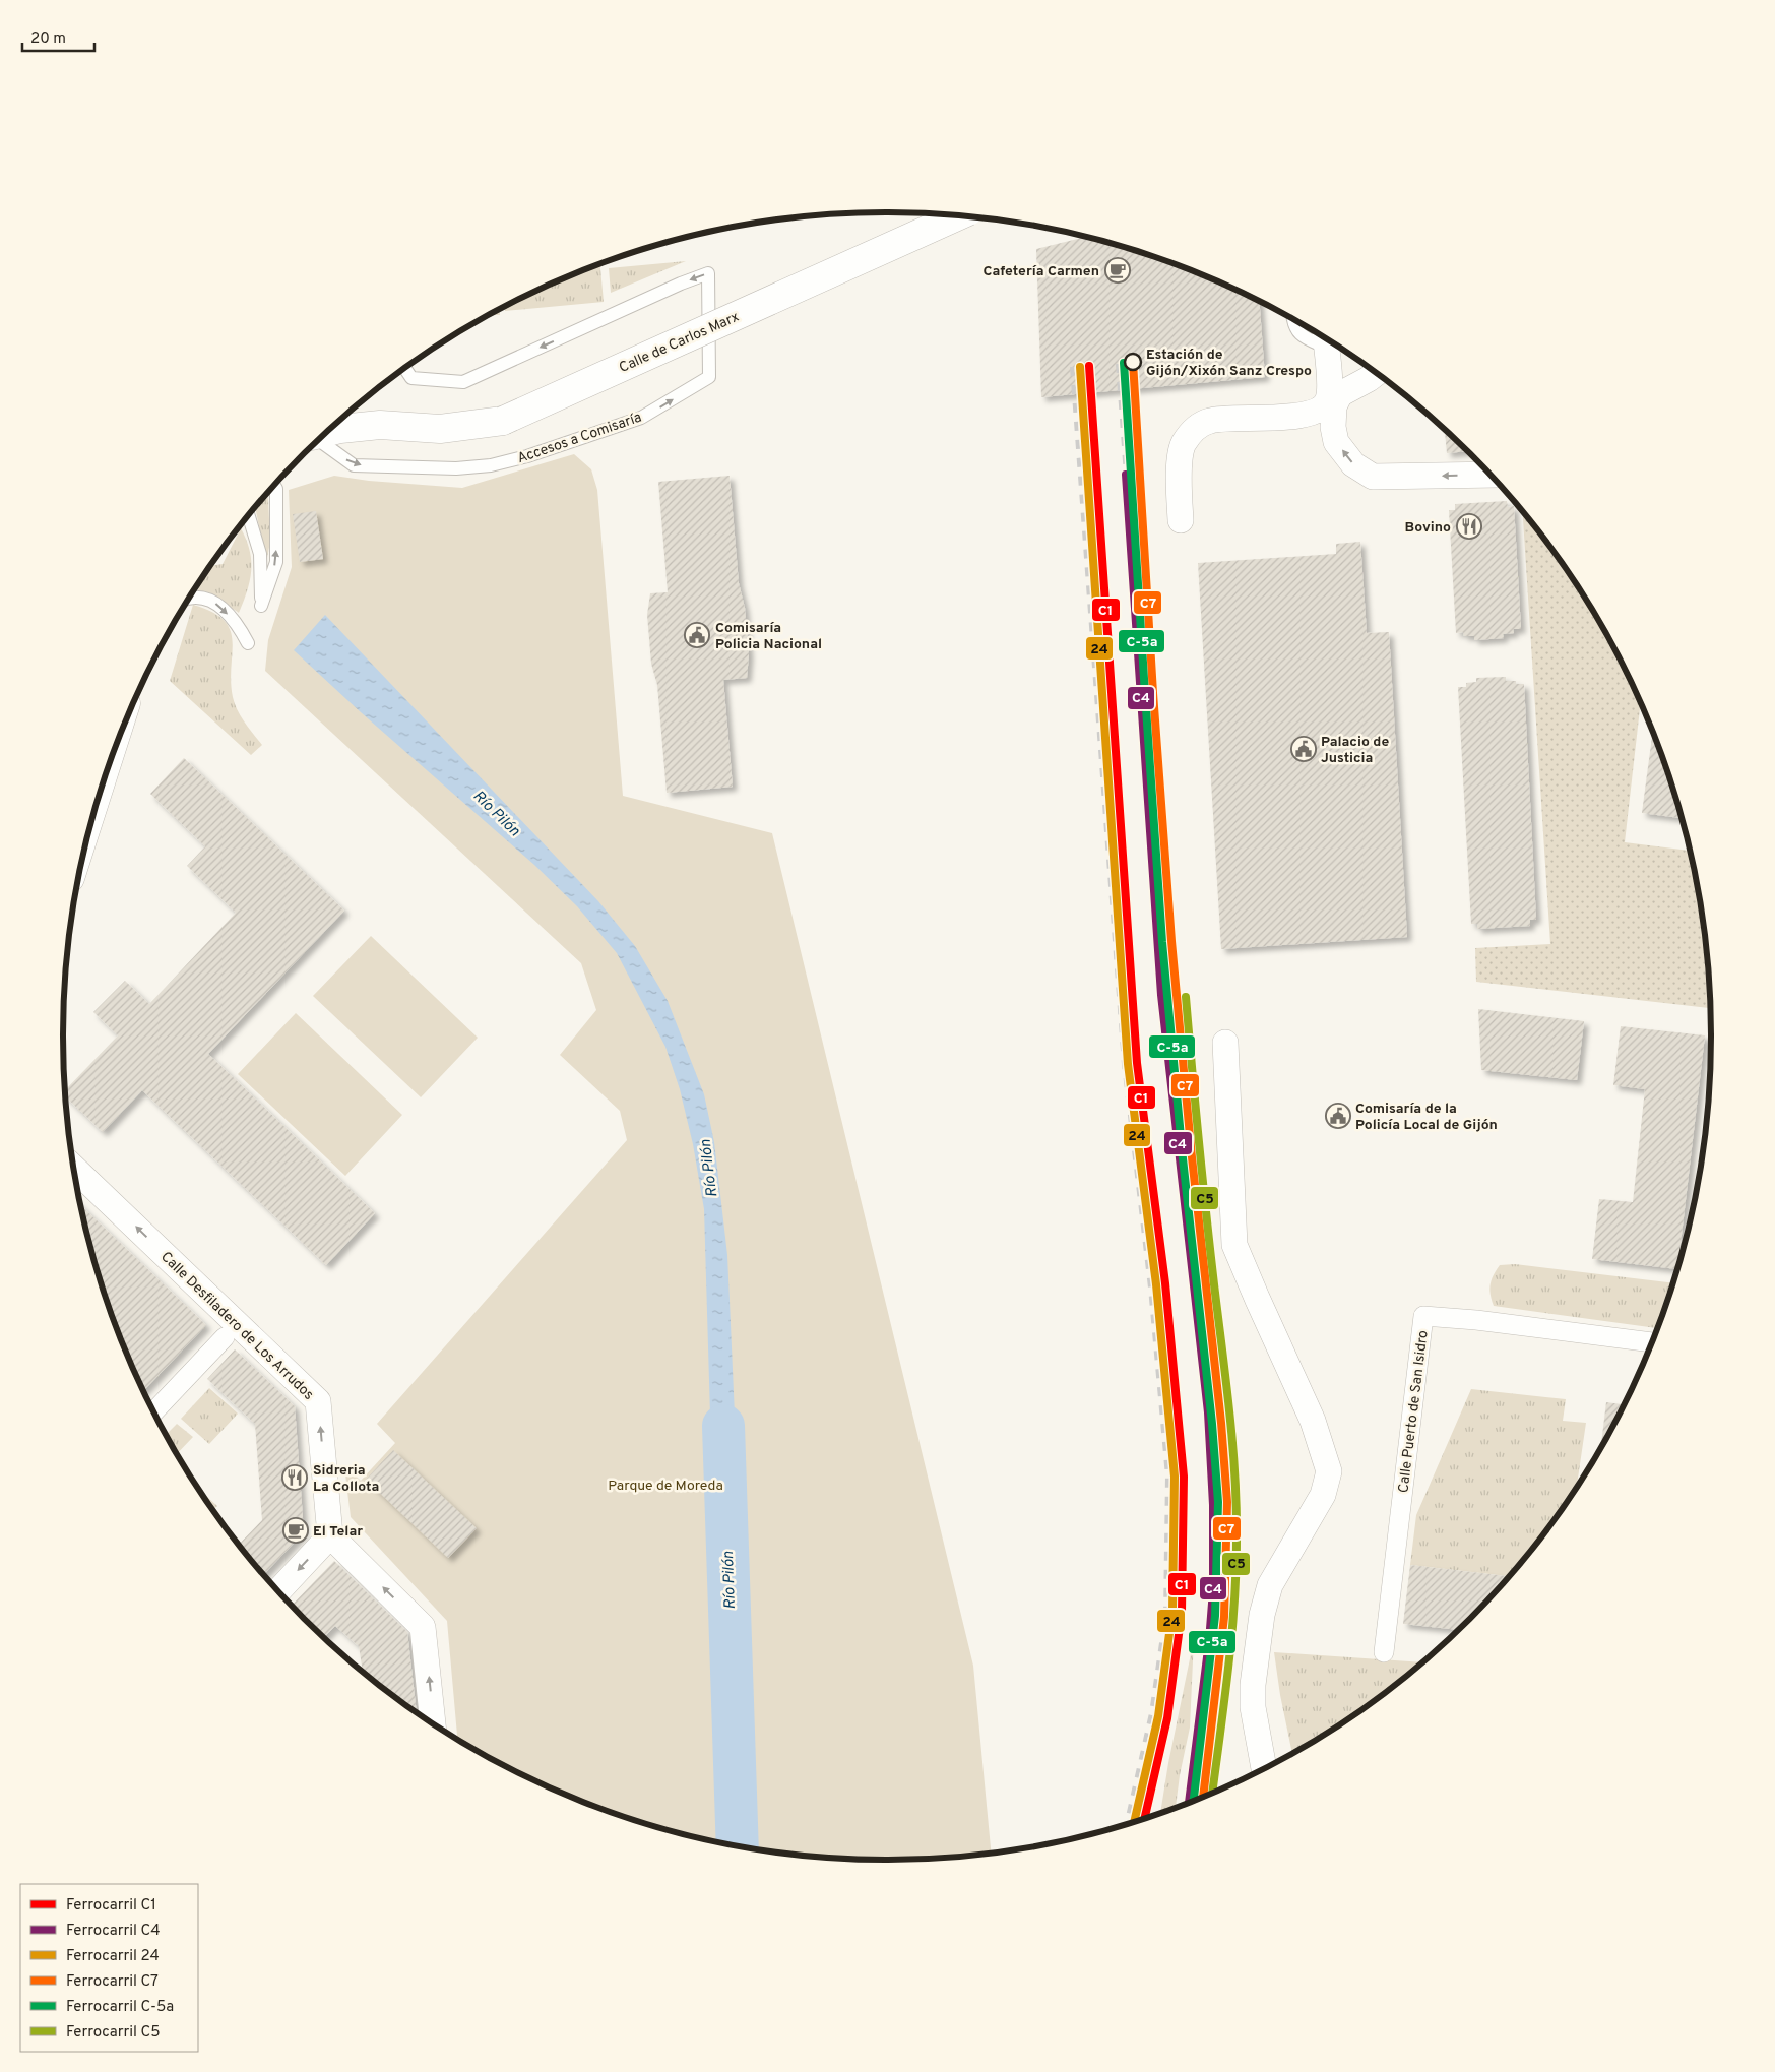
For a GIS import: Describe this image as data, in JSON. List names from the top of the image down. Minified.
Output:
{"streets":{"main road":["Calle de Carlos Marx"],"street":["Calle Desfiladero de Los Arrudos","Calle Puerto de San Isidro"],"lane":["Accesos a Comisaría"]},"one_way":["Calle Desfiladero de Los Arrudos"],"water":["Río Pilón"],"parks":["Parque de Moreda"],"places":{"cafe":["Cafetería Carmen","El Telar"],"other":["Estación de Gijón/Xixón Sanz Crespo"],"restaurant":["Bovino","Sidreria La Collota"],"public building":["Comisaría Policia Nacional","Palacio de Justicia","Comisaría de la Policía Local de Gijón"]},"lines":["rail line C7","rail line C-5a","rail line C1","rail line 24","rail line C4","rail line C5"],"legend":["Ferrocarril C1","Ferrocarril C4","Ferrocarril 24","Ferrocarril C7","Ferrocarril C-5a","Ferrocarril C5"],"scale_bar":"20 m"}
